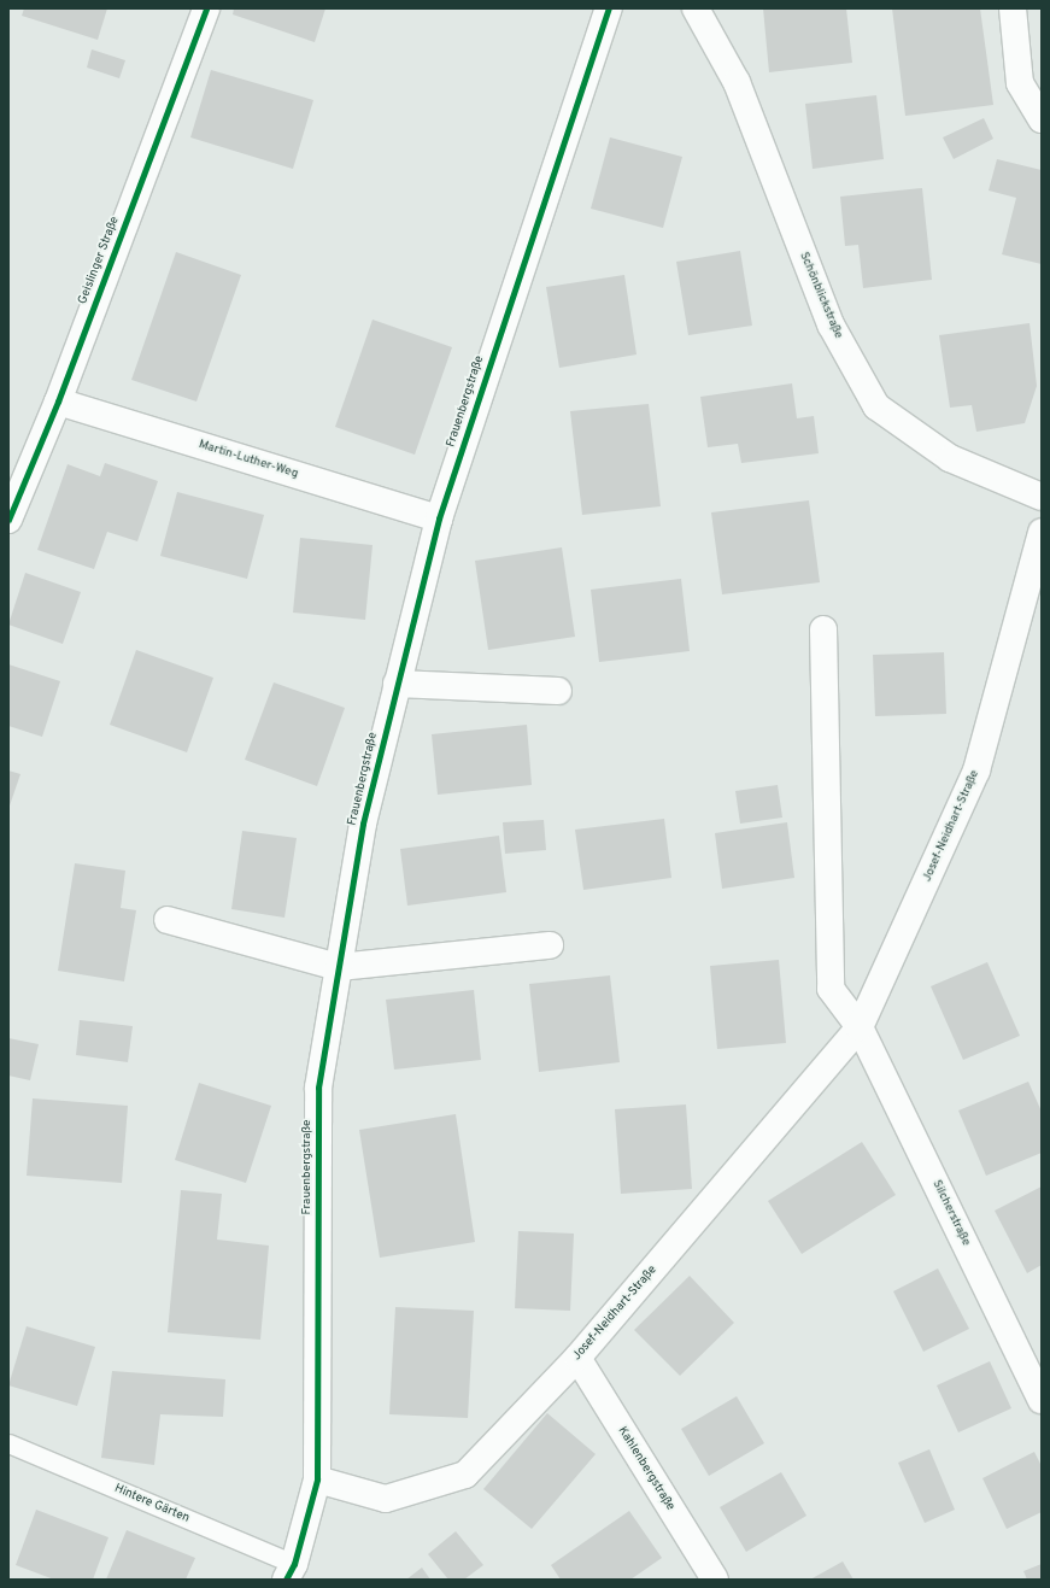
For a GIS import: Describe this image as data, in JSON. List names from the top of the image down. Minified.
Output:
{"streets":{"street":["Geislinger Straße","Schönblickstraße","Frauenbergstraße","Martin-Luther-Weg","Josef-Neidhart-Straße","Silcherstraße","Kahlenbergstraße"],"lane":["Hintere Gärten"]},"crossings":[["Geislinger Straße","Martin-Luther-Weg"],["Frauenbergstraße","Martin-Luther-Weg"],["Frauenbergstraße","Josef-Neidhart-Straße"],["Frauenbergstraße","Hintere Gärten"],["Josef-Neidhart-Straße","Silcherstraße"],["Josef-Neidhart-Straße","Kahlenbergstraße"]]}
